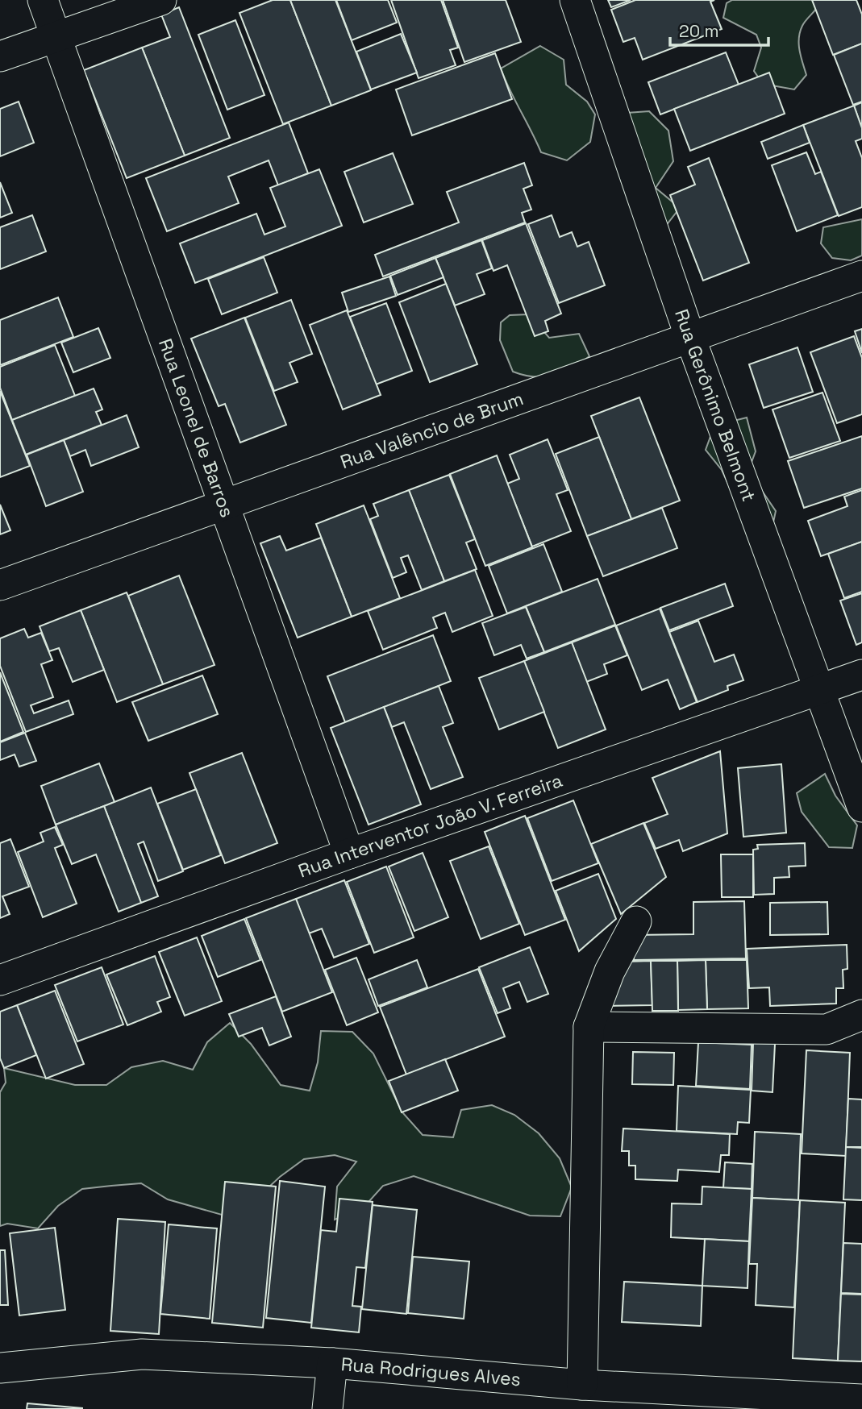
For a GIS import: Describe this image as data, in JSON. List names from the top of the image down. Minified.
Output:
{"streets":{"street":["Rua Gerônimo Belmont","Rua Leonel de Barros","Rua Valêncio de Brum","Rua Interventor João V. Ferreira","Rua Rodrigues Alves"]},"crossings":[["Rua Gerônimo Belmont","Rua Valêncio de Brum"],["Rua Gerônimo Belmont","Rua Interventor João V. Ferreira"],["Rua Leonel de Barros","Rua Valêncio de Brum"],["Rua Leonel de Barros","Rua Interventor João V. Ferreira"]],"scale_bar":"20 m"}
